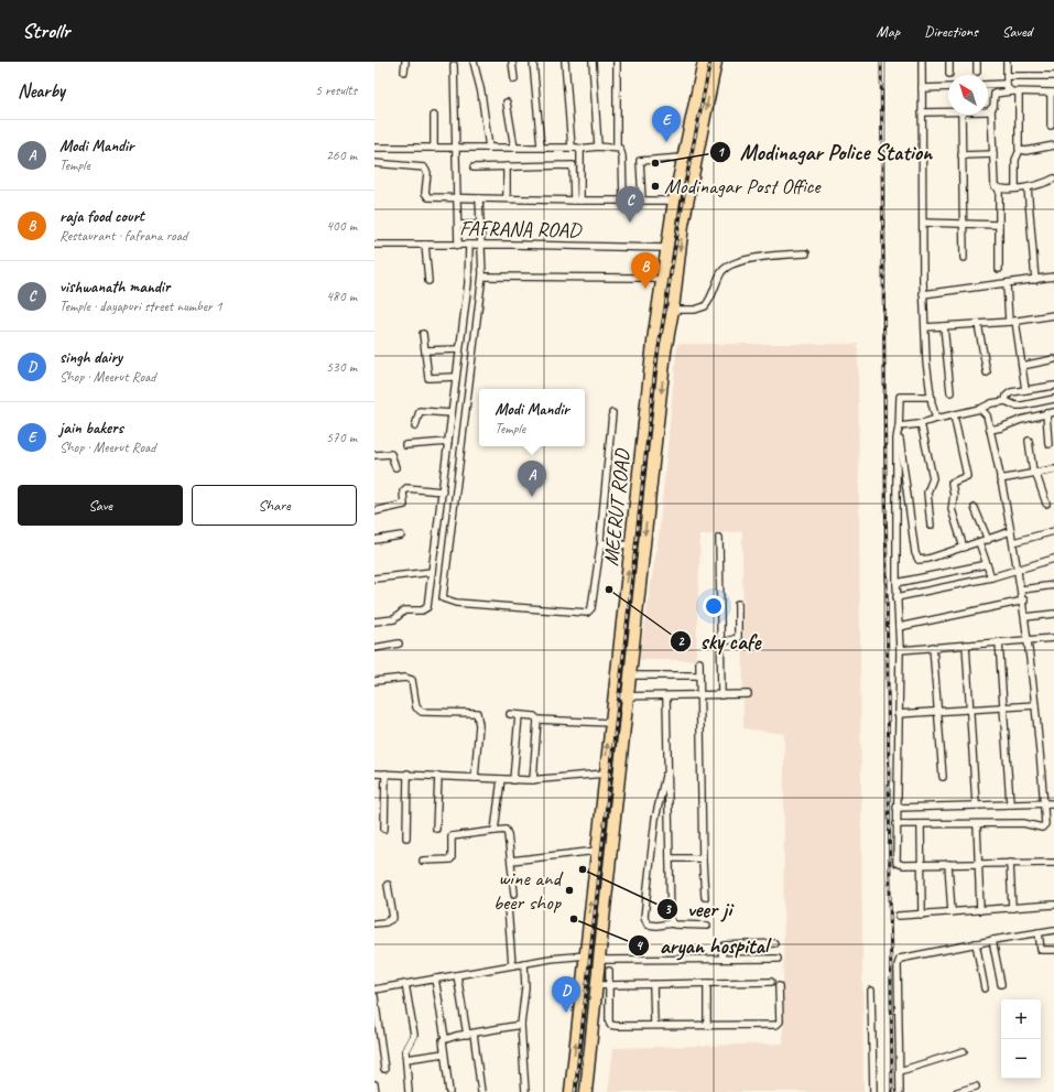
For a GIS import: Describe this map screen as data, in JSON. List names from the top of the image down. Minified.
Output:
{"streets":{"highway":["MEERUT ROAD"],"street":["FAFRANA ROAD"]},"crossings":[["FAFRANA ROAD","MEERUT ROAD"]],"places":["Modinagar Police Station","Modinagar Post Office","sky cafe","veer ji","wine and beer shop","aryan hospital"],"north":"top left","page":{"header":"Strollr","nav":["Map","Directions","Saved"],"heading":["Nearby","5 results"],"pins":["E","C","B","A","D"],"list":[{"mark":"A","name":"Modi Mandir","note":"Temple","value":"260 m"},{"mark":"B","name":"raja food court","note":"Restaurant · fafrana road","value":"400 m"},{"mark":"C","name":"vishwanath mandir","note":"Temple · dayapuri street number 1","value":"480 m"},{"mark":"D","name":"singh dairy","note":"Shop · Meerut Road","value":"530 m"},{"mark":"E","name":"jain bakers","note":"Shop · Meerut Road","value":"570 m"}],"popup":["Modi Mandir","Temple"],"buttons":["Save","Share"],"map_buttons":["+","−"]}}
